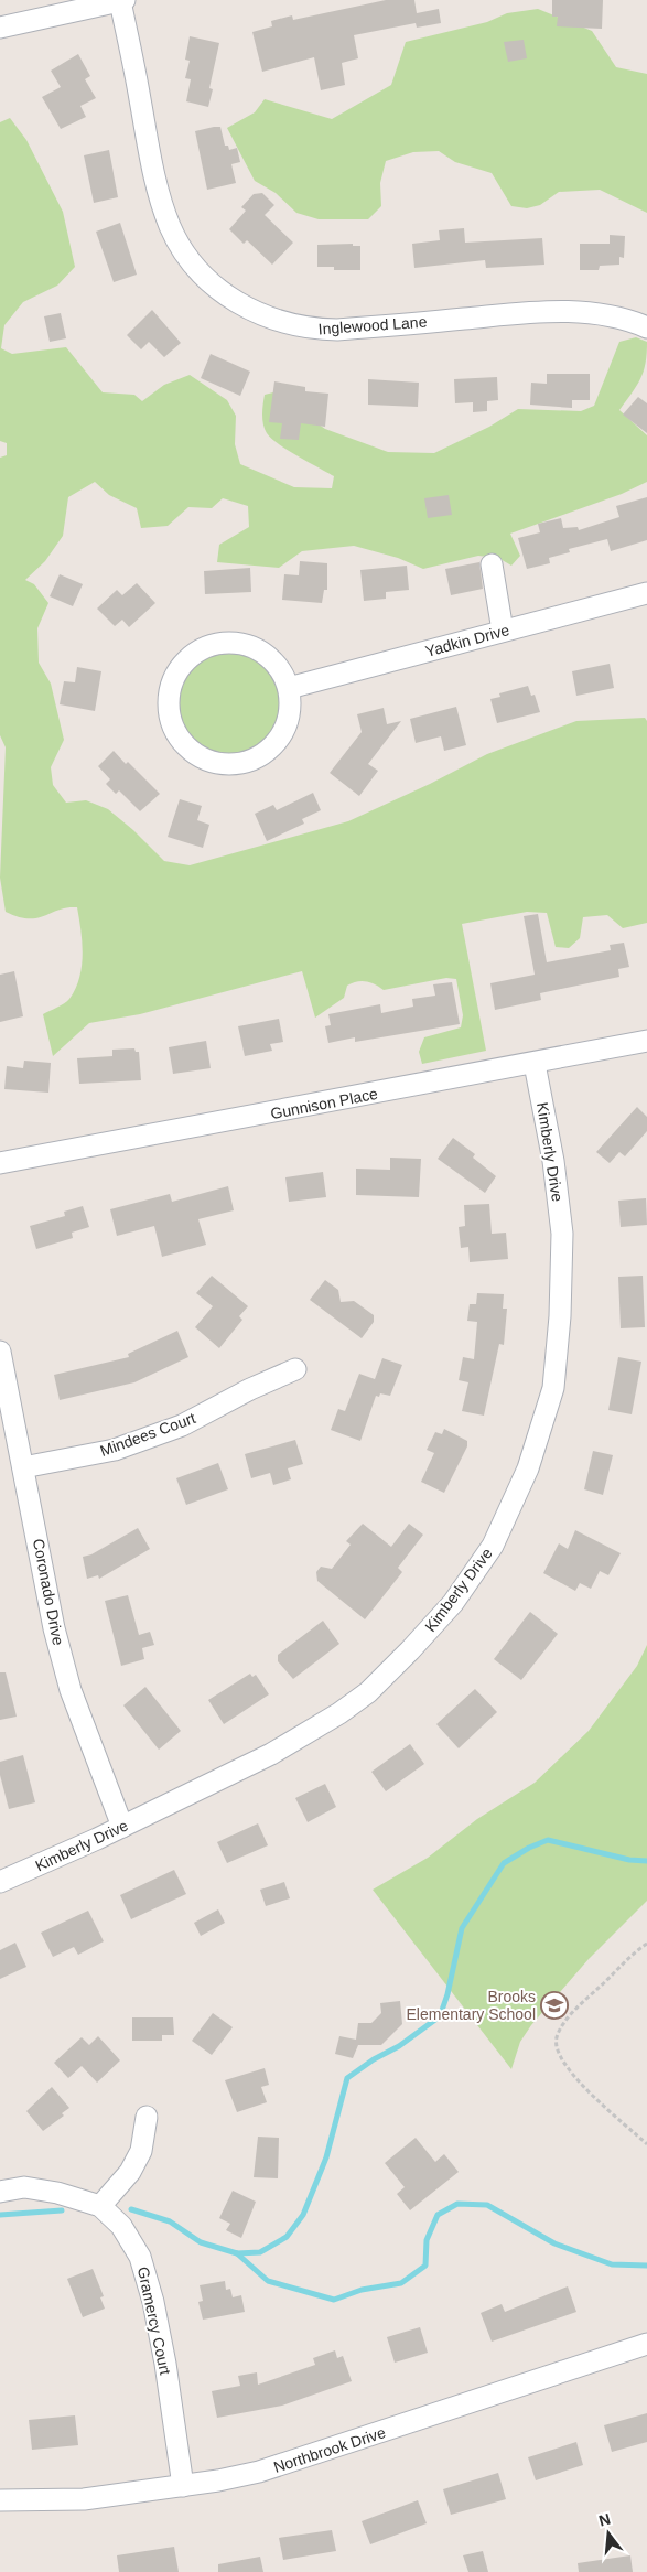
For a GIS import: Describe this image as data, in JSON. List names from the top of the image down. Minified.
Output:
{"streets":{"street":["Inglewood Lane","Yadkin Drive","Gunnison Place","Kimberly Drive","Mindees Court","Coronado Drive","Gramercy Court","Northbrook Drive"]},"crossings":[["Gunnison Place","Kimberly Drive"],["Kimberly Drive","Coronado Drive"],["Mindees Court","Coronado Drive"],["Gramercy Court","Northbrook Drive"]],"places":{"school or university":["Brooks Elementary School"]},"north":"top"}
